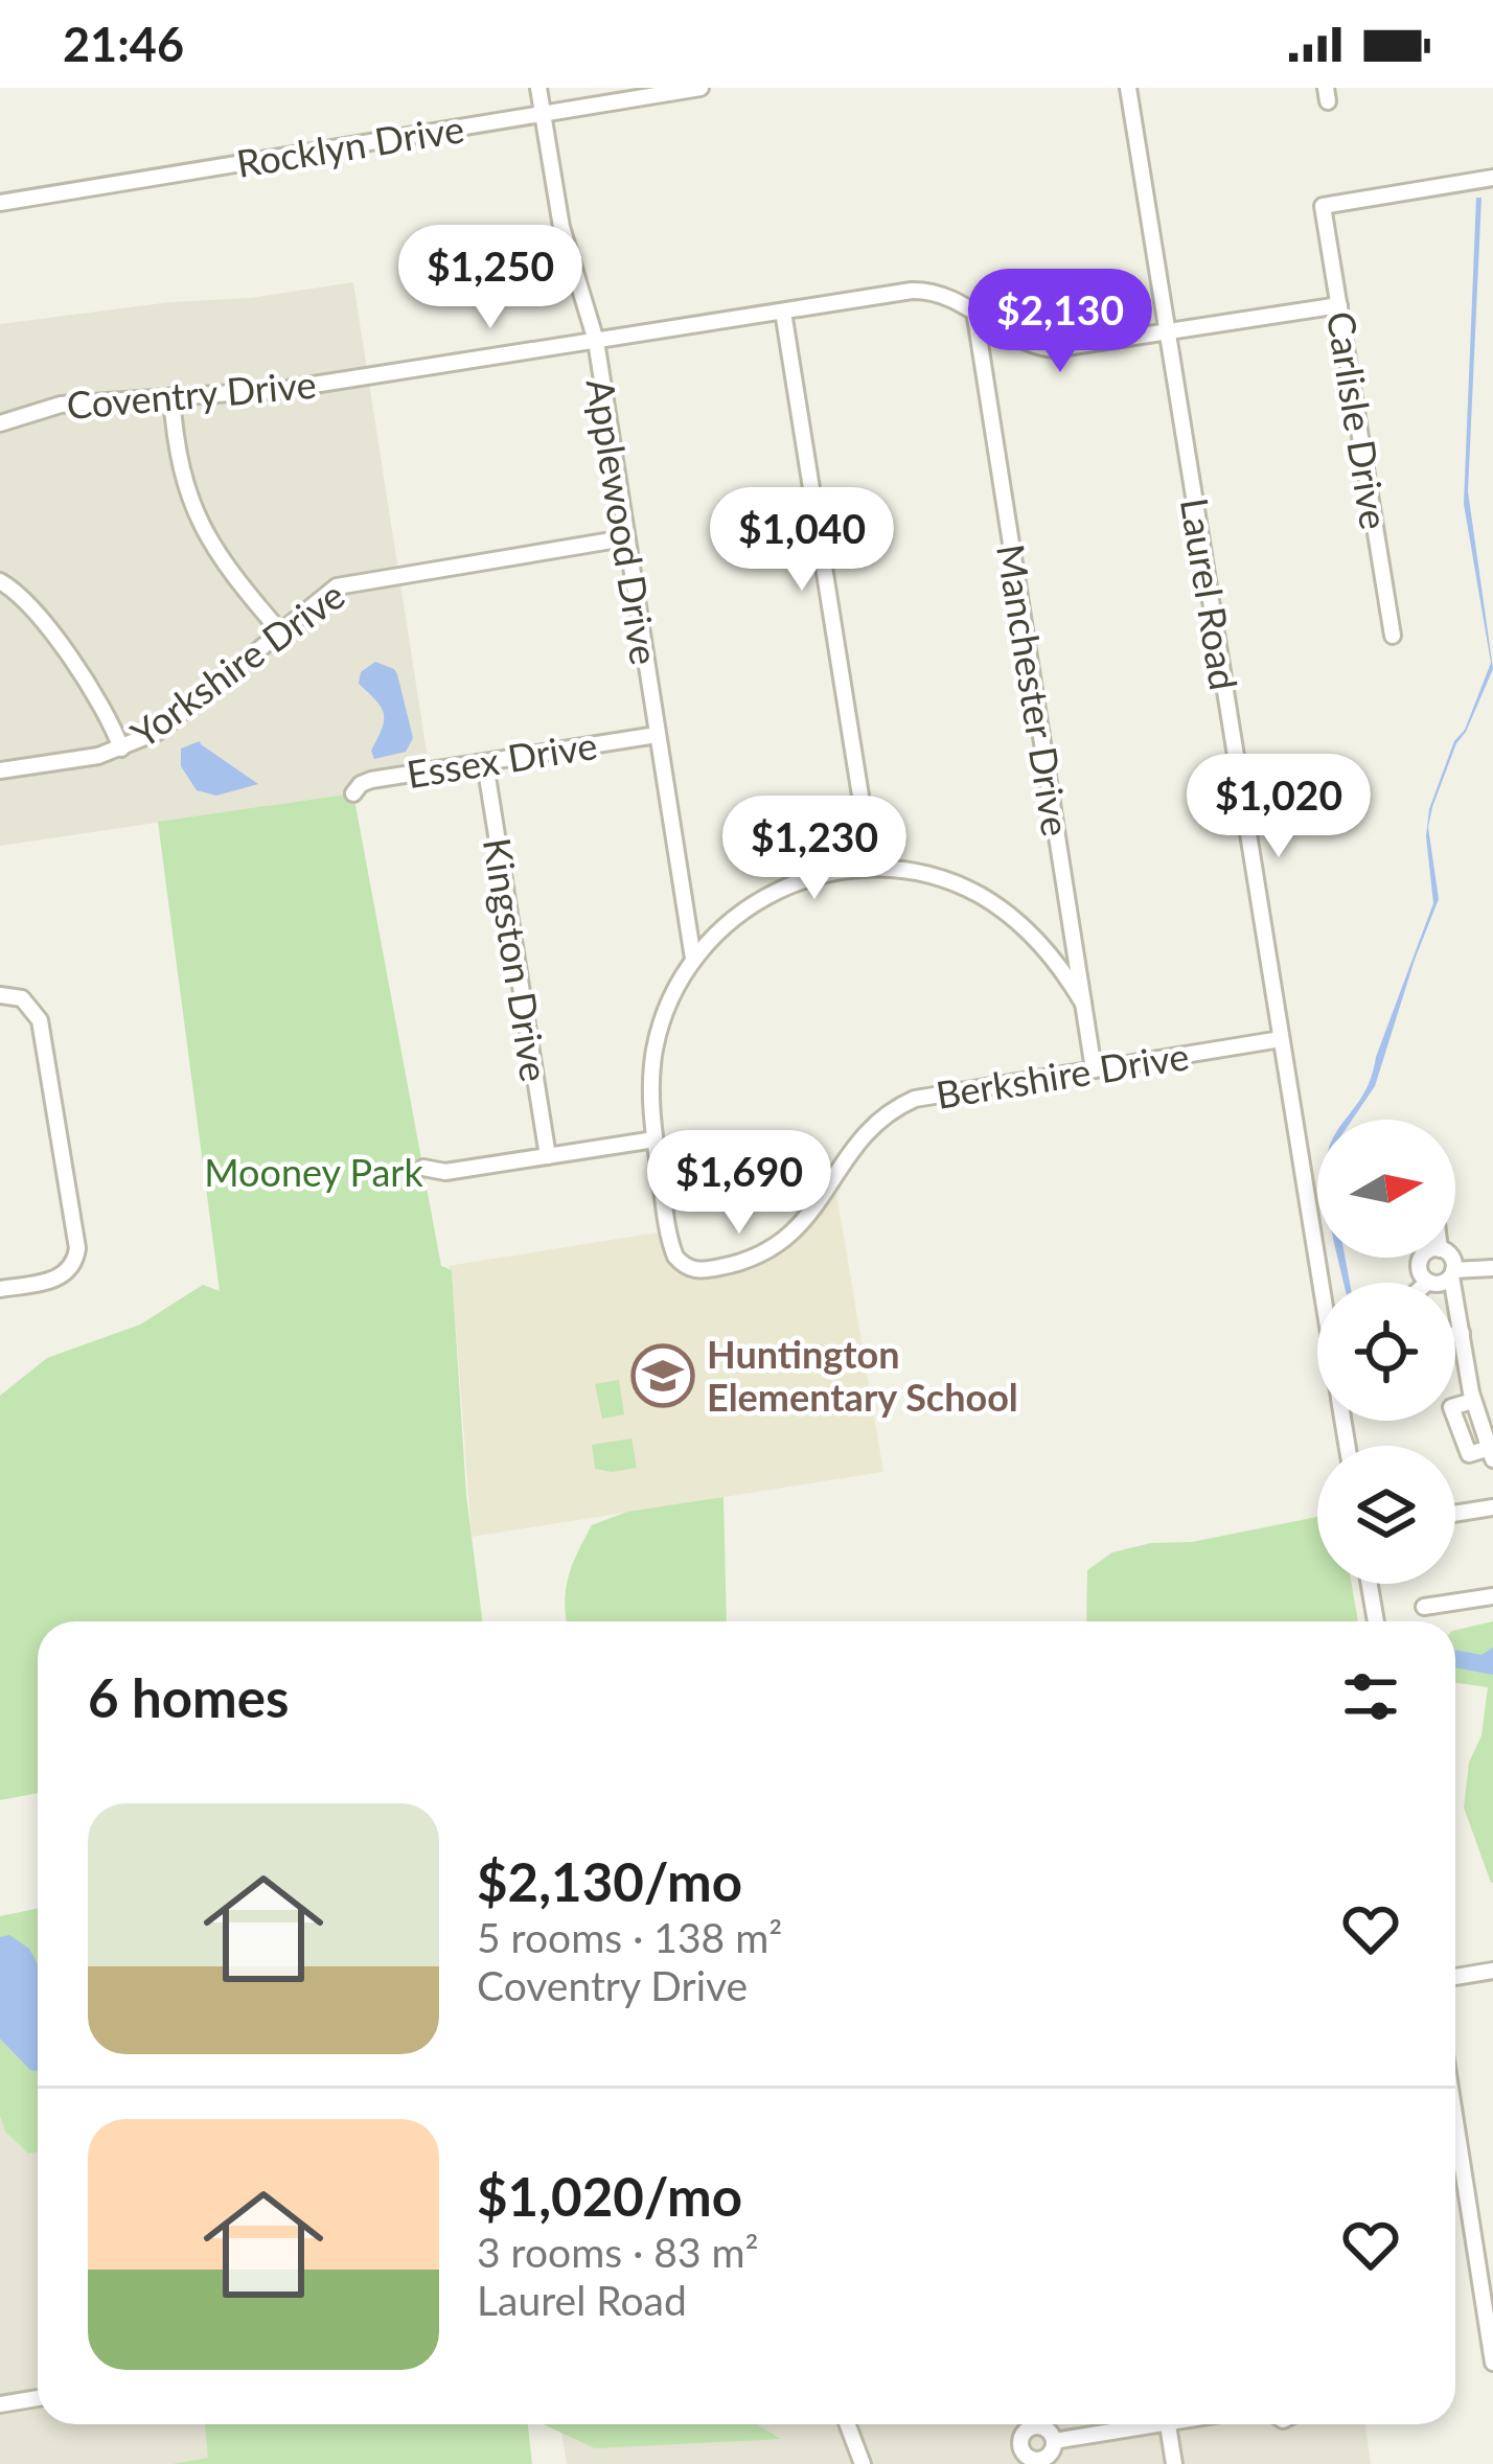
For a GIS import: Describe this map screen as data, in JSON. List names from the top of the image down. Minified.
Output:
{"streets":{"street":["Rocklyn Drive","Coventry Drive","Carlisle Drive","Applewood Drive","Laurel Road","Yorkshire Drive","Manchester Drive","Essex Drive","Kingston Drive","Berkshire Drive"]},"crossings":[["Rocklyn Drive","Applewood Drive"],["Coventry Drive","Carlisle Drive"],["Coventry Drive","Applewood Drive"],["Coventry Drive","Laurel Road"],["Coventry Drive","Manchester Drive"],["Applewood Drive","Yorkshire Drive"],["Applewood Drive","Essex Drive"],["Laurel Road","Berkshire Drive"],["Manchester Drive","Berkshire Drive"],["Essex Drive","Kingston Drive"]],"parks":["Mooney Park"],"places":{"school or university":["Huntington Elementary School"]},"north":"right","page":{"status":"21:46","price":["$1,250","$2,130","$1,040","$1,020","$1,230","$1,690"],"heading":"6 homes","list":[{"name":"$2,130/mo","note":"5 rooms · 138 m² · Coventry Drive"},{"name":"$1,020/mo","note":"3 rooms · 83 m² · Laurel Road"}]}}
